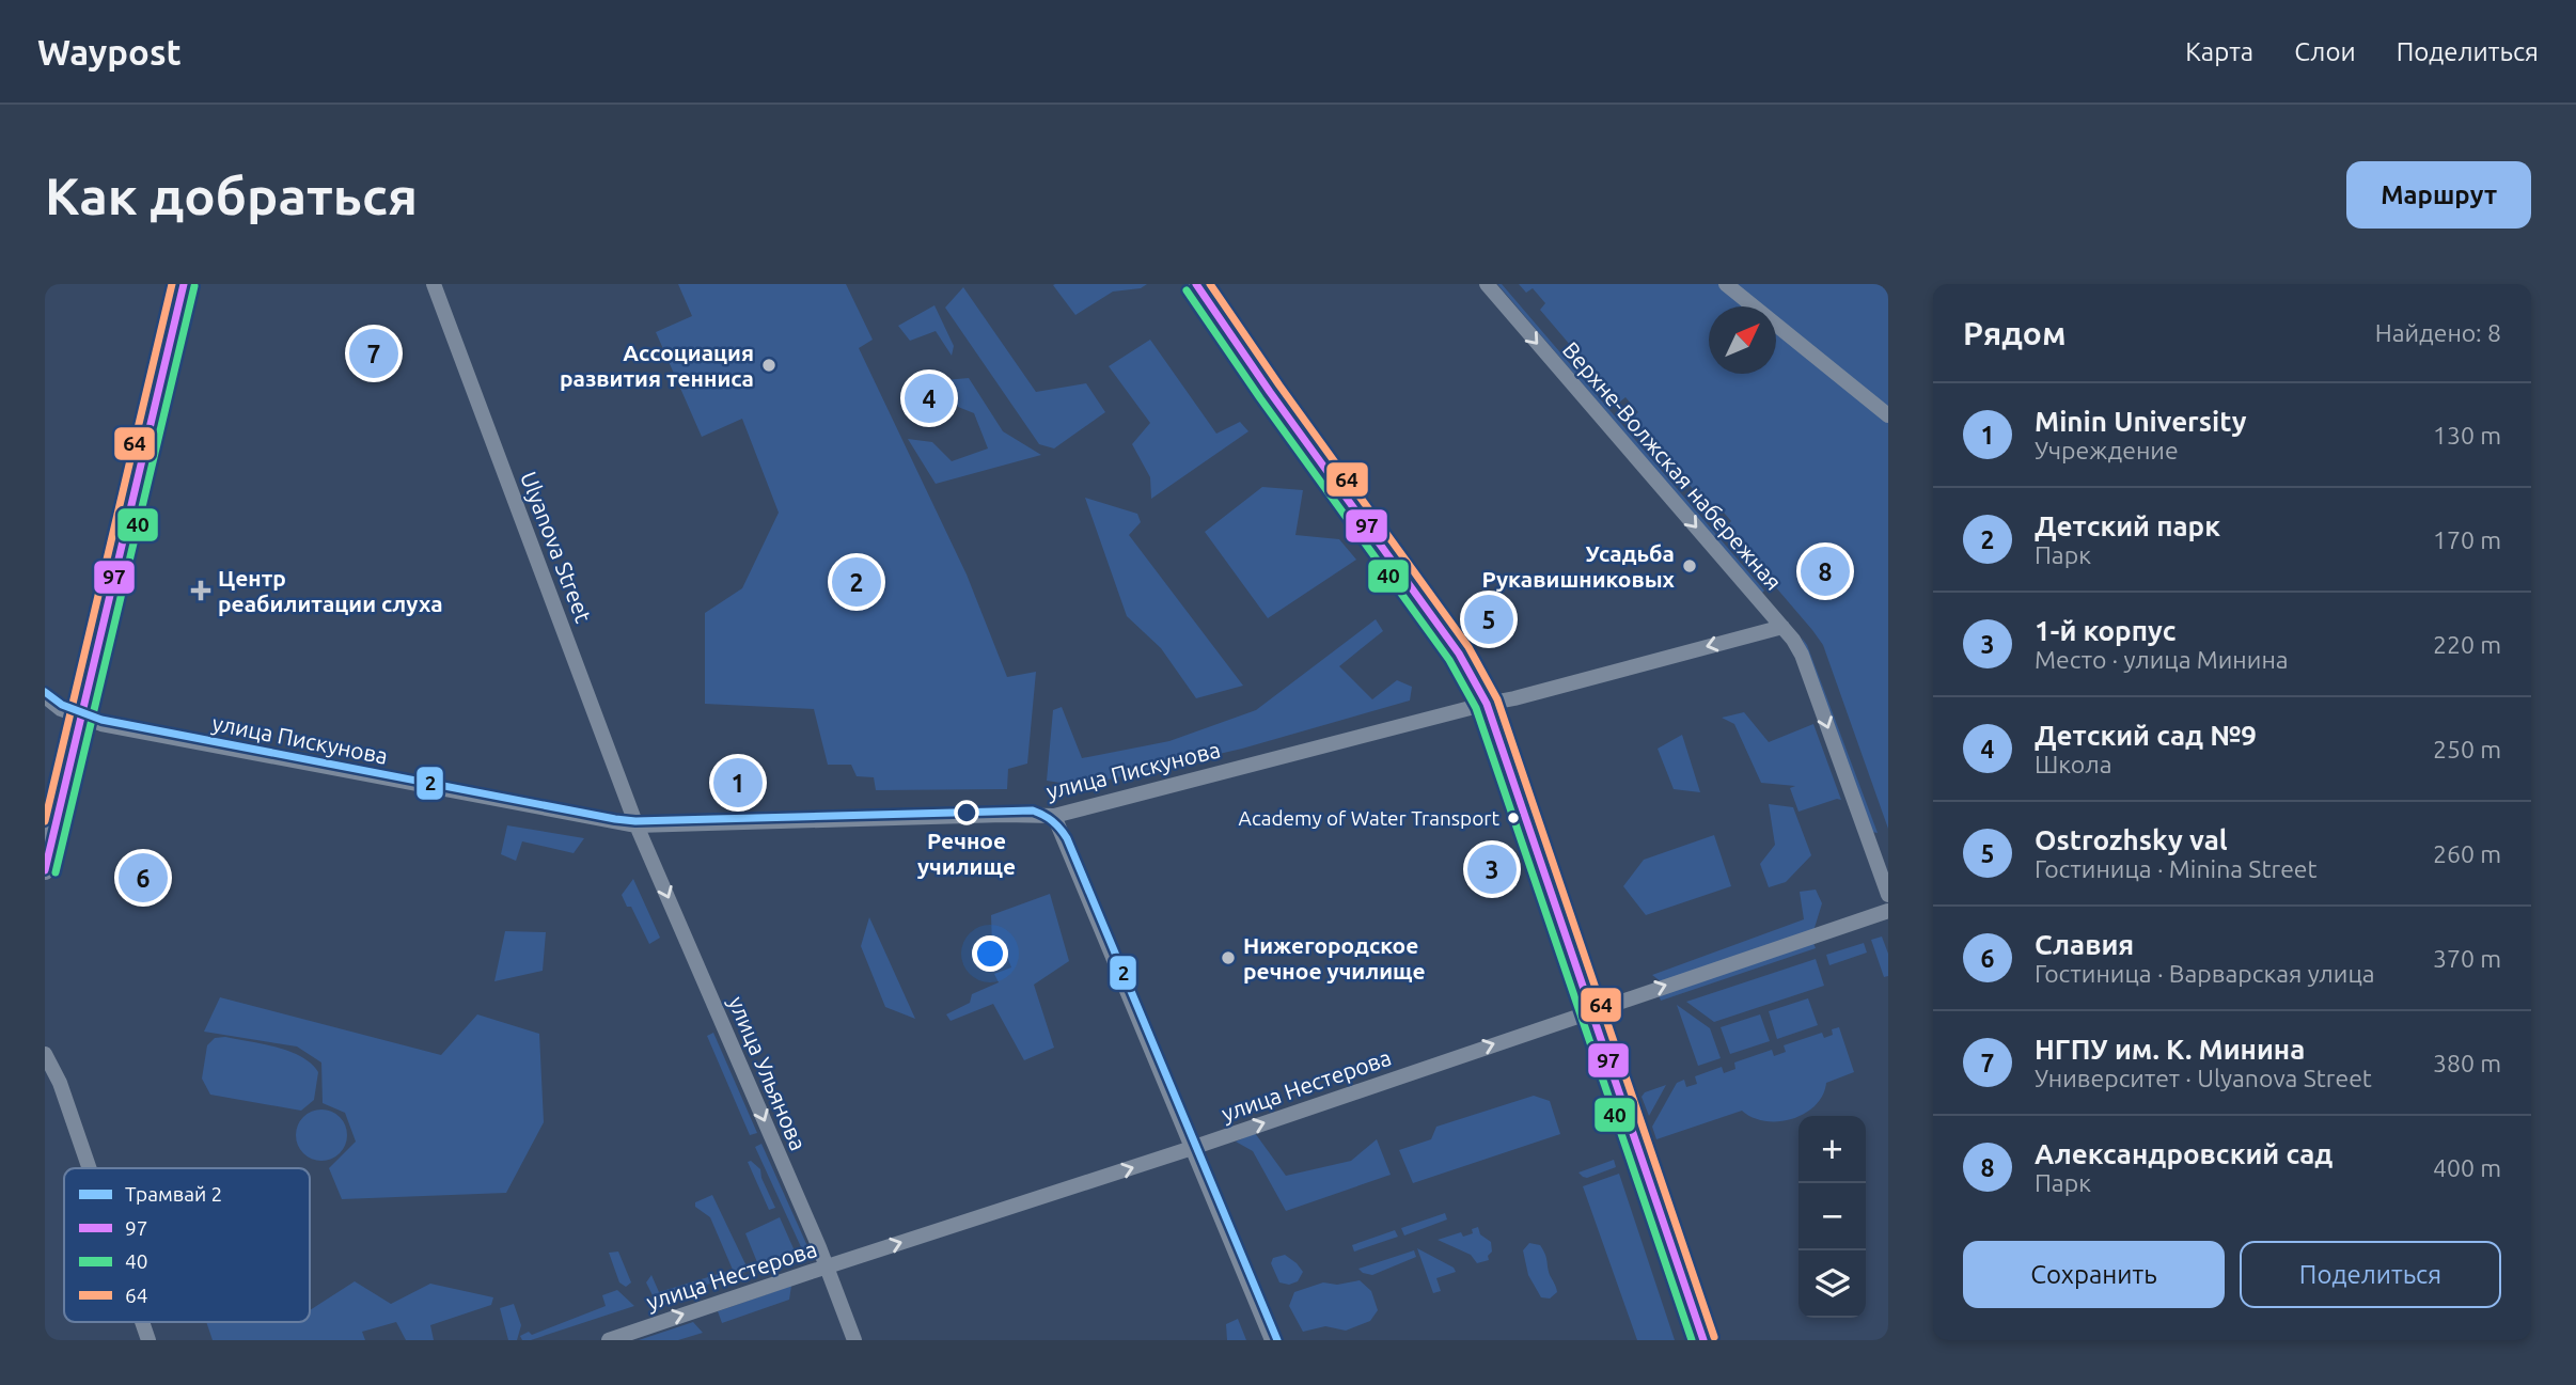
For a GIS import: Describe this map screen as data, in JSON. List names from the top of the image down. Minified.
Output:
{"streets":{"street":["Верхне-Волжская набережная","Ulyanova Street","улица Пискунова","улица Ульянова","улица Нестерова"]},"crossings":[["Верхне-Волжская набережная","улица Пискунова"],["Ulyanova Street","улица Пискунова"],["Ulyanova Street","улица Ульянова"],["улица Пискунова","улица Ульянова"],["улица Ульянова","улица Нестерова"]],"one_way":["Верхне-Волжская набережная","улица Ульянова","улица Нестерова"],"places":{"other":["Ассоциация развития тенниса","Усадьба Рукавишниковых","Речное училище","Academy of Water Transport","Нижегородское речное училище"],"health":["Центр реабилитации слуха"]},"lines":["transit line 97","transit line 64","transit line 40","tram line 2"],"legend":["Трамвай 2","97","40","64"],"north":"top right","page":{"header":"Waypost","nav":["Карта","Слои","Поделиться"],"buttons":["Маршрут",["Сохранить","Поделиться"]],"title":"Как добраться","heading":["Рядом","Найдено: 8"],"pins":["7","4","8","2","5","1","3","6"],"list":[{"mark":"1","name":"Minin University","note":"Учреждение","value":"130 m"},{"mark":"2","name":"Детский парк","note":"Парк","value":"170 m"},{"mark":"3","name":"1-й корпус","note":"Место · улица Минина","value":"220 m"},{"mark":"4","name":"Детский сад №9","note":"Школа","value":"250 m"},{"mark":"5","name":"Ostrozhsky val","note":"Гостиница · Minina Street","value":"260 m"},{"mark":"6","name":"Славия","note":"Гостиница · Варварская улица","value":"370 m"},{"mark":"7","name":"НГПУ им. К. Минина","note":"Университет · Ulyanova Street","value":"380 m"},{"mark":"8","name":"Александровский сад","note":"Парк","value":"400 m"}],"map_buttons":["+","−"]}}
